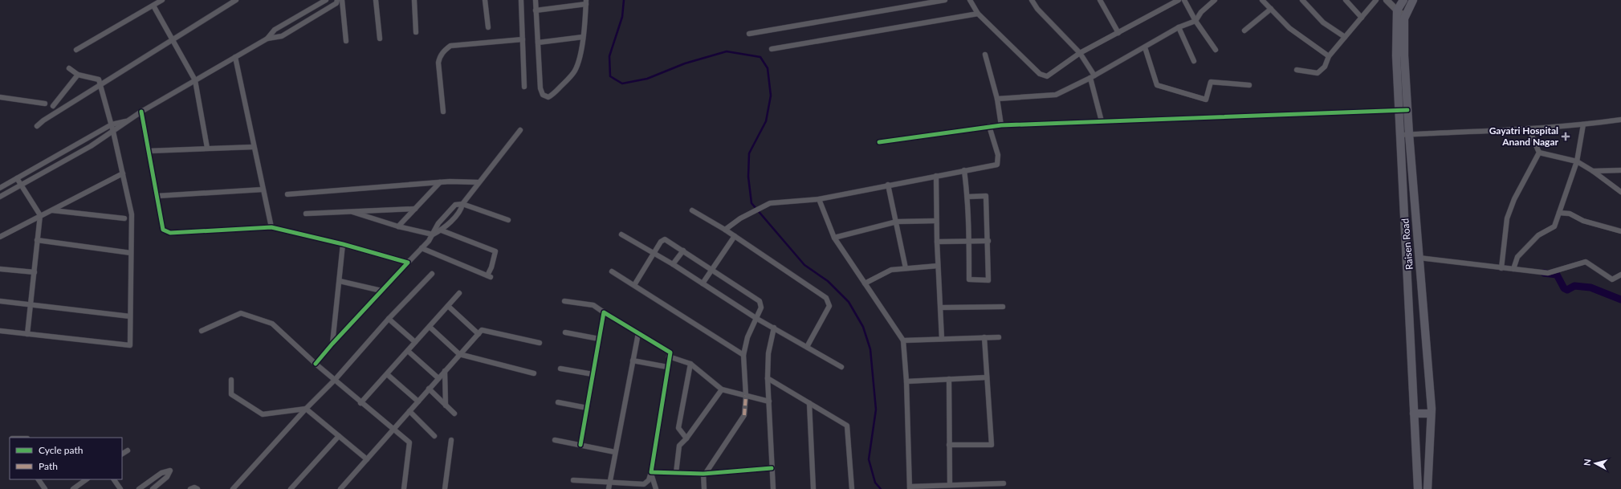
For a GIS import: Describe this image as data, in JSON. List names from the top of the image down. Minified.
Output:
{"streets":{"main road":["Raisen Road"]},"places":{"health":["Gayatri Hospital Anand Nagar"]},"legend":["Cycle path","Path"],"north":"left"}
